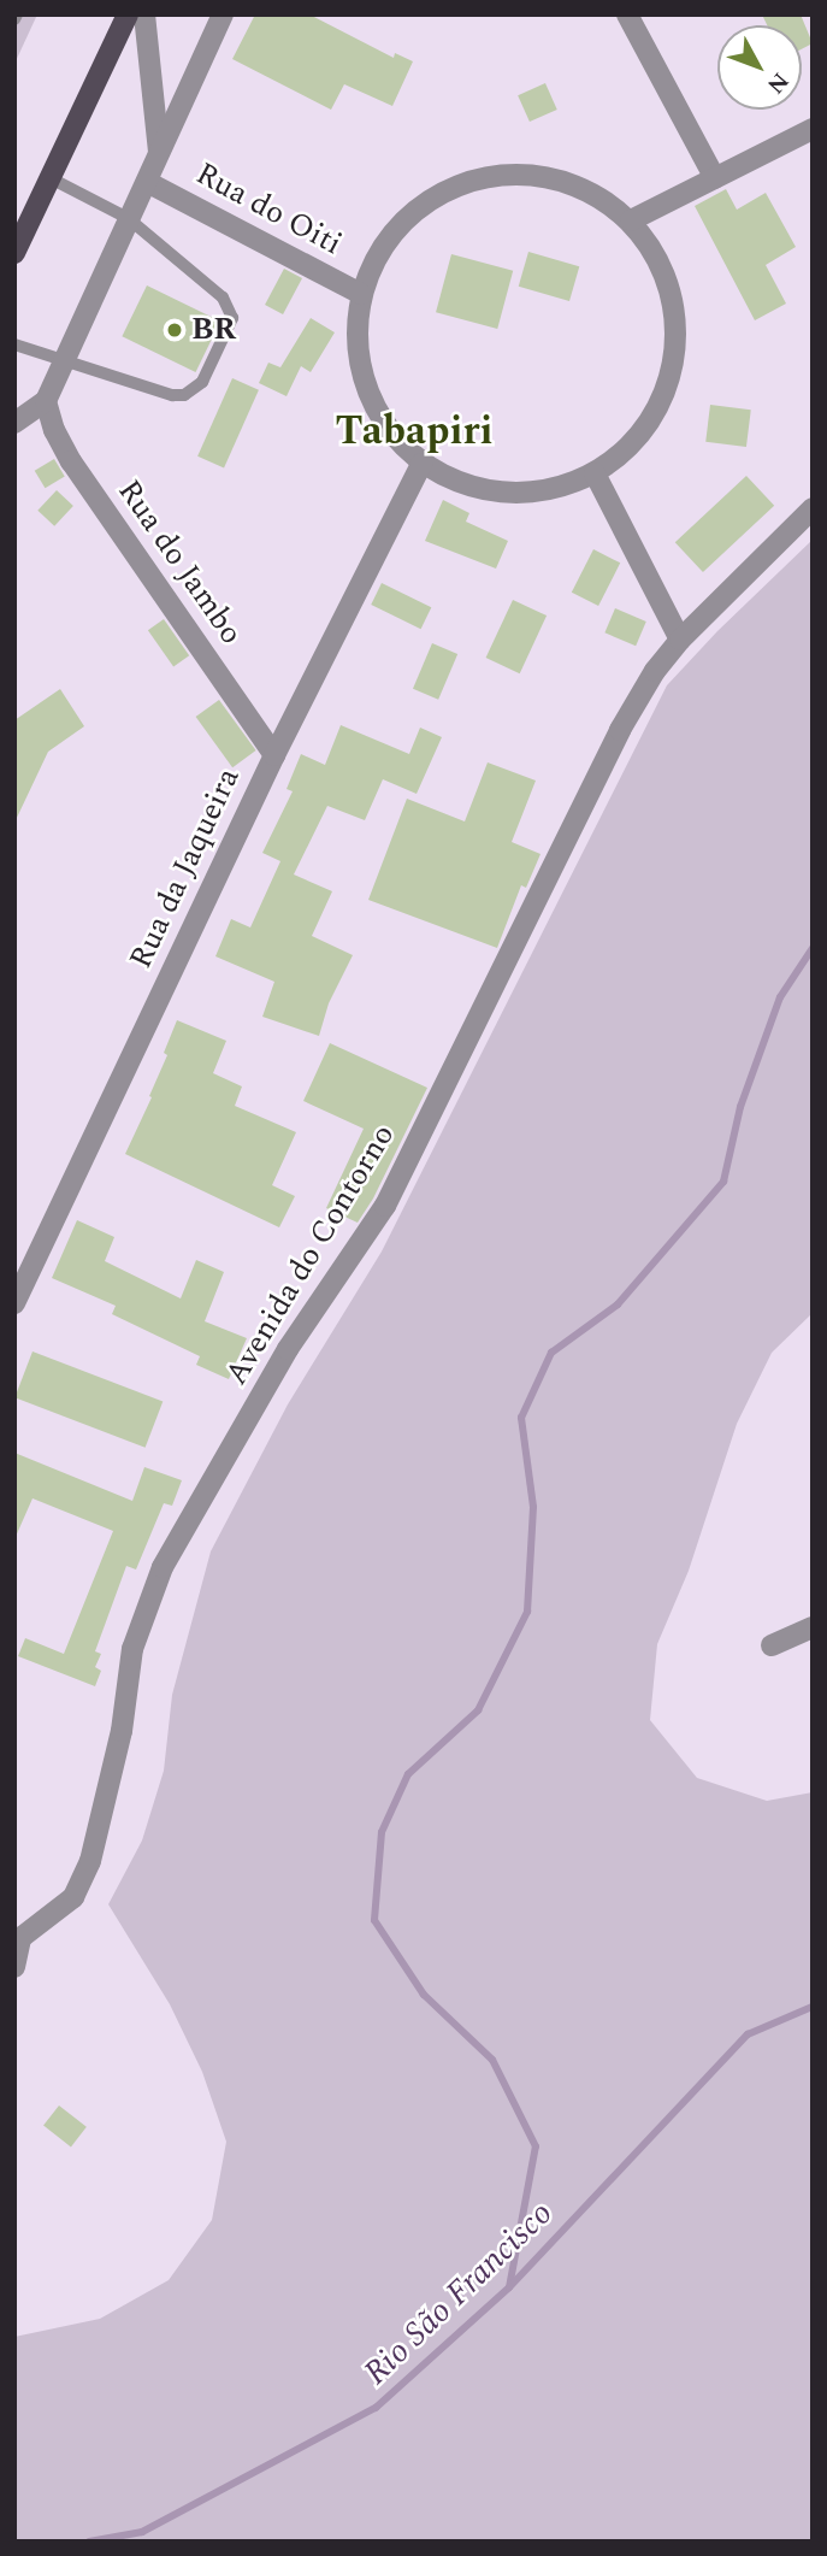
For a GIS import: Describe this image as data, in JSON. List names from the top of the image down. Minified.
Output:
{"streets":{"street":["Rua do Oiti","Rua do Jambo","Rua da Jaqueira","Avenida do Contorno"]},"crossings":[["Rua do Jambo","Rua da Jaqueira"]],"districts":["Tabapiri"],"water":["Rio São Francisco"],"places":["BR"],"north":"bottom right"}
